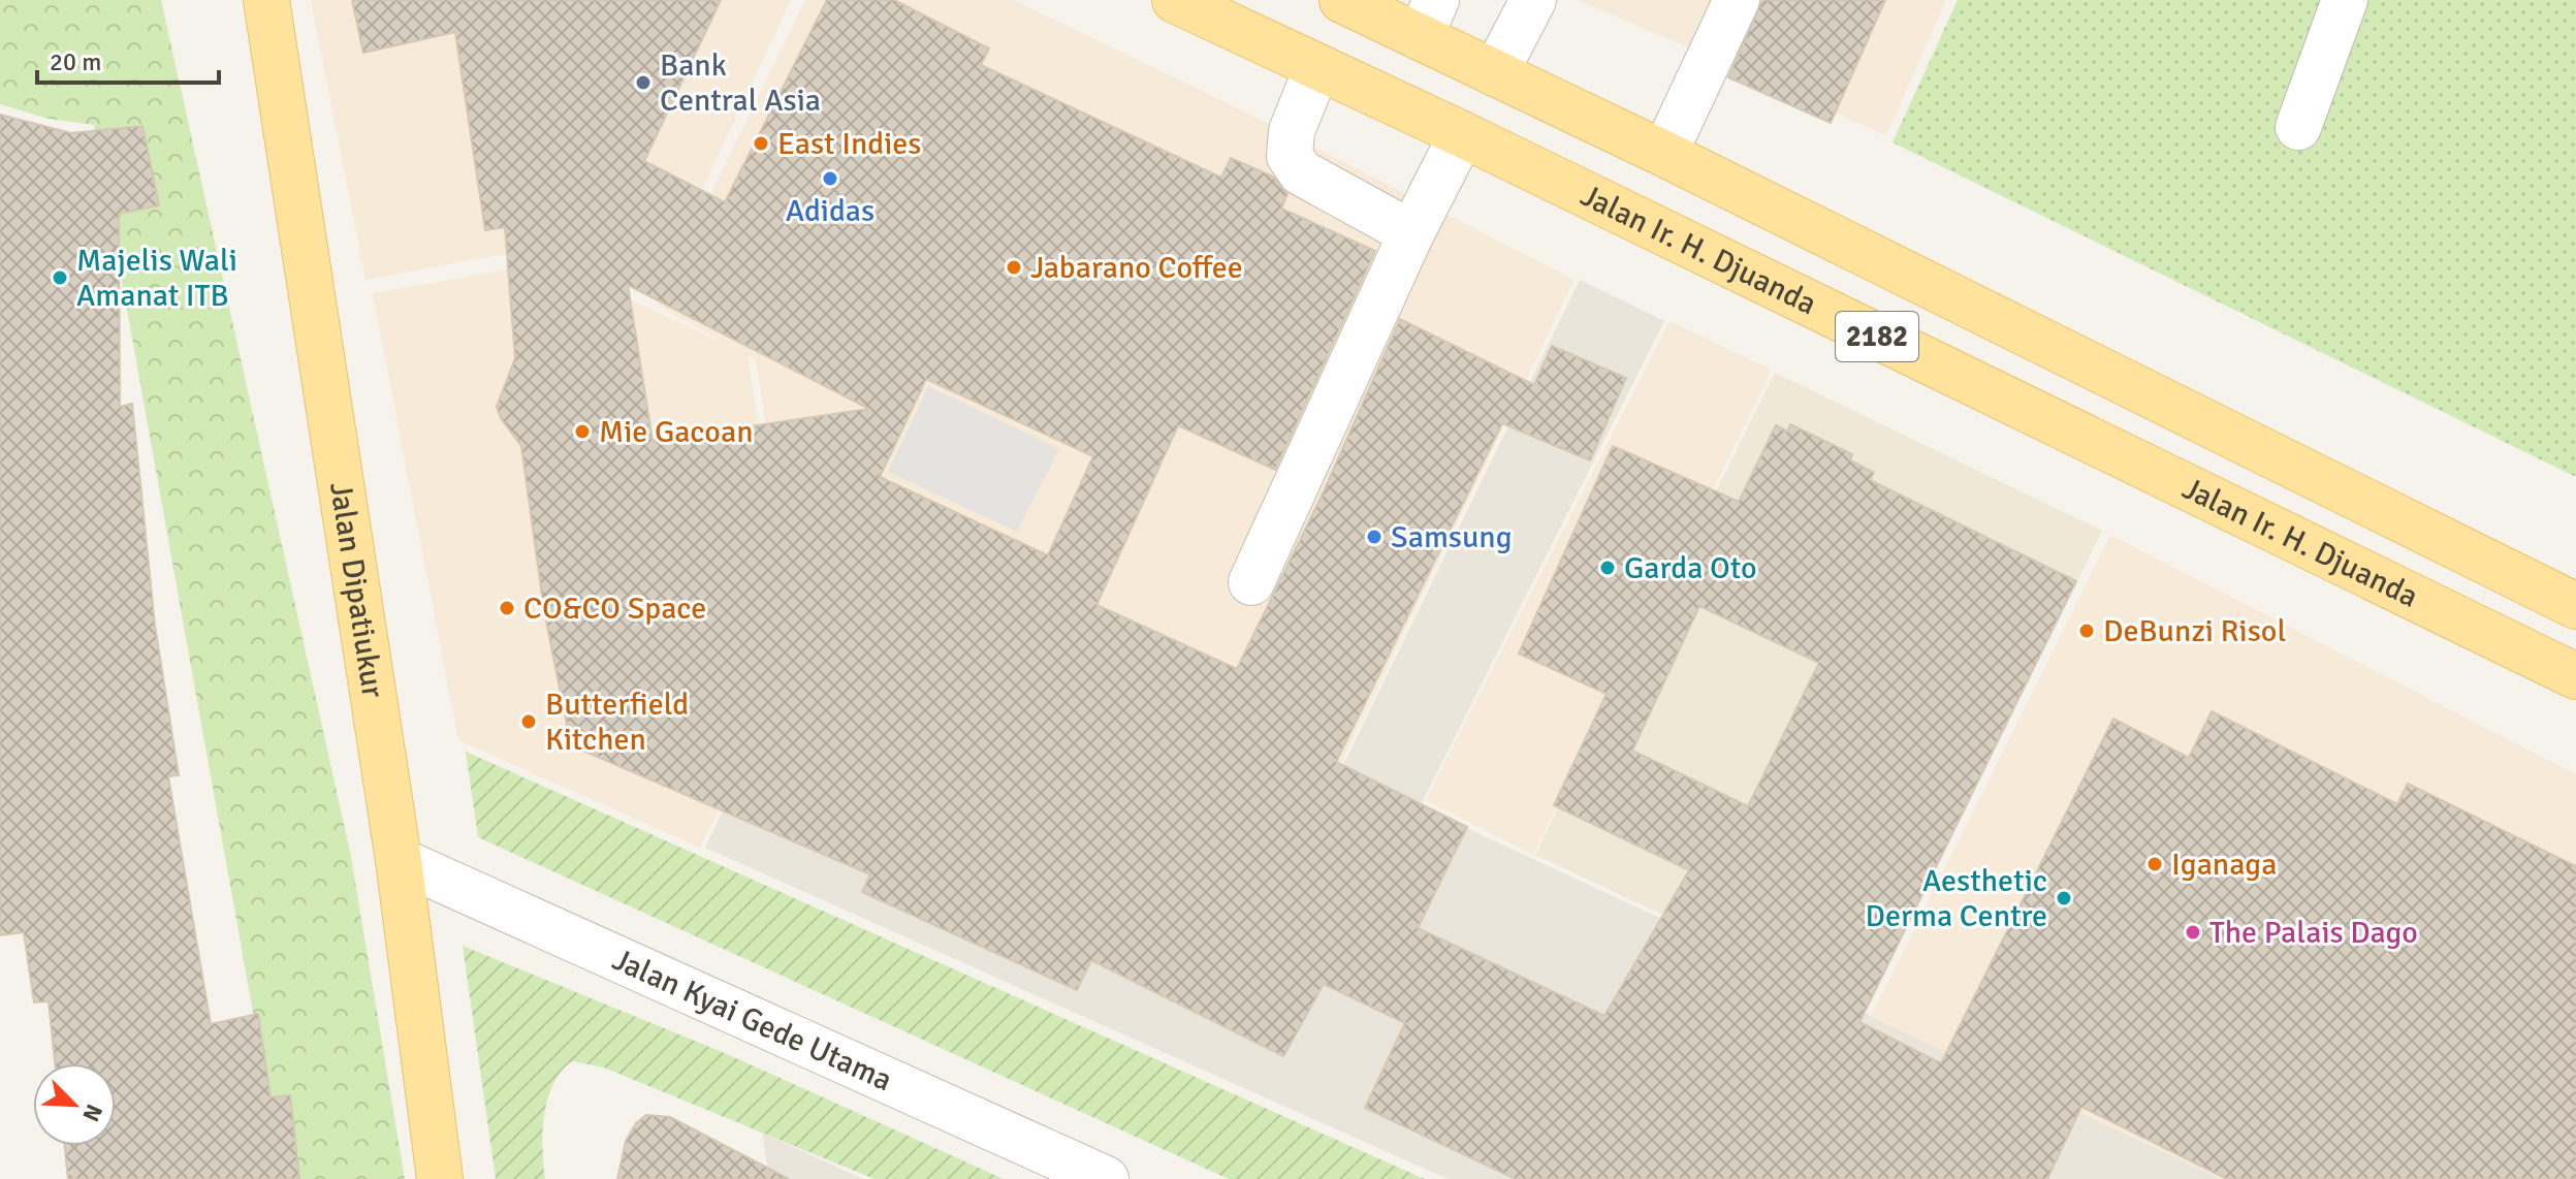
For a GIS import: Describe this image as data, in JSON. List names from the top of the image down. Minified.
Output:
{"streets":{"main road":["Jalan Ir. H. Djuanda","2182","Jalan Dipatiukur"],"street":["Jalan Kyai Gede Utama"]},"crossings":[["Jalan Dipatiukur","Jalan Kyai Gede Utama"]],"places":["Bank Central Asia","East Indies","Adidas","Jabarano Coffee","Majelis Wali Amanat ITB","Mie Gacoan","Samsung","Garda Oto","CO&CO Space","DeBunzi Risol","Butterfield Kitchen","Iganaga","Aesthetic Derma Centre","The Palais Dago"],"scale_bar":"20 m","north":"bottom right"}
